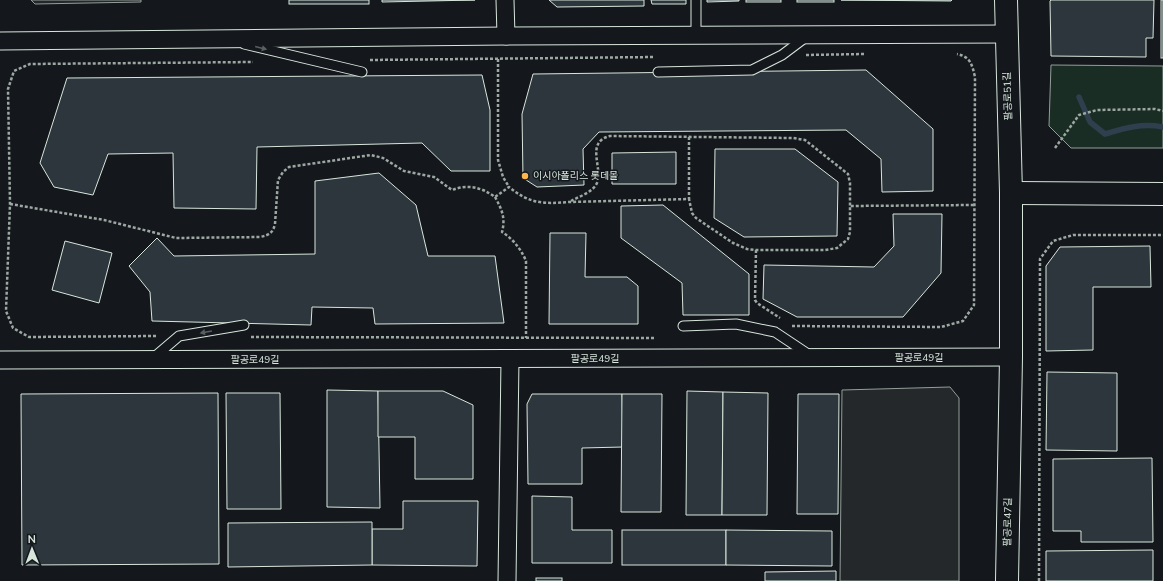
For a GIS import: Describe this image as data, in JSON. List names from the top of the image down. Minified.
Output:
{"streets":{"street":["팔공로51길","팔공로49길","팔공로47길"]},"crossings":[["팔공로49길","팔공로47길"]],"places":["이시아폴리스 롯데몰"],"north":"top"}
